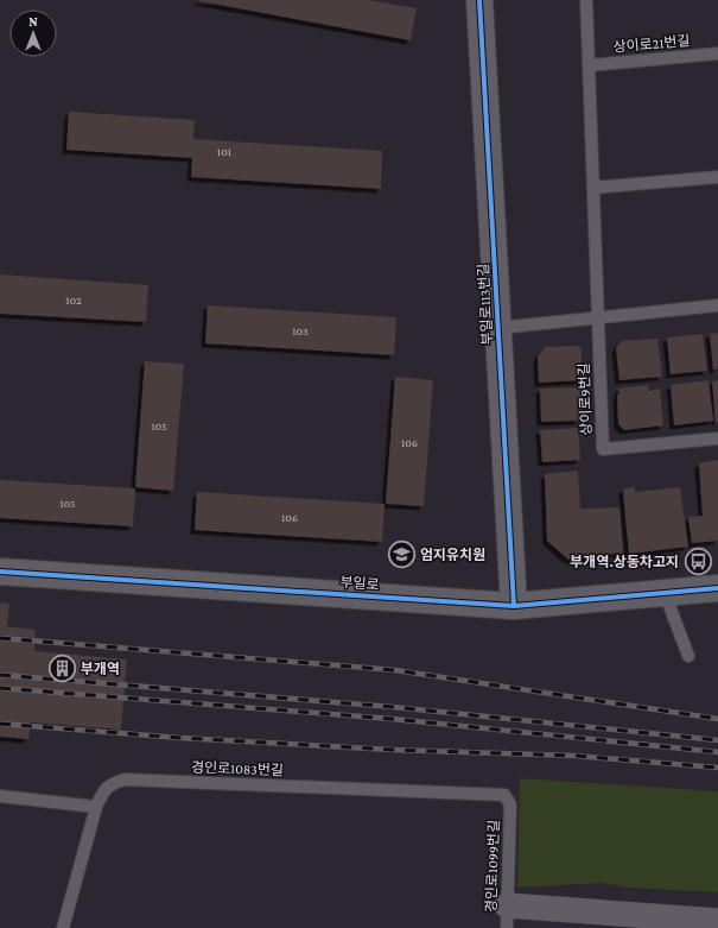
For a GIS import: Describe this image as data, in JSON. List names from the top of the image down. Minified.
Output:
{"streets":{"street":["부일로113번길","부일로"],"lane":["상이로21번길","상이로9번길","경인로1083번길","경인로1099번길"]},"crossings":[["상이로21번길","상이로9번길"],["부일로113번길","부일로"],["경인로1083번길","경인로1099번길"]],"places":{"school or university":["엄지유치원"],"bus stop":["부개역.상동차고지"],"building":["부개역"]},"house_numbers":["101","102","103","105","106","105","106"],"north":"top"}
